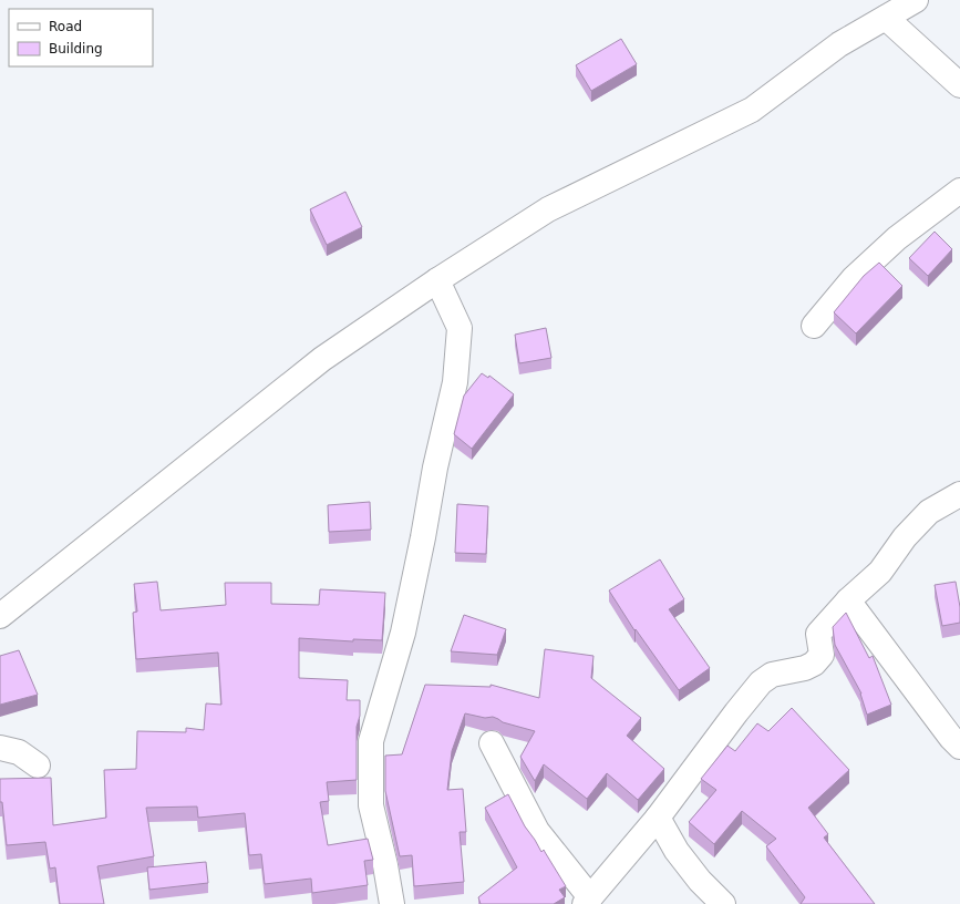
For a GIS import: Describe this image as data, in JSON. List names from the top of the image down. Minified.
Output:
{"legend":["Road","Building"]}
